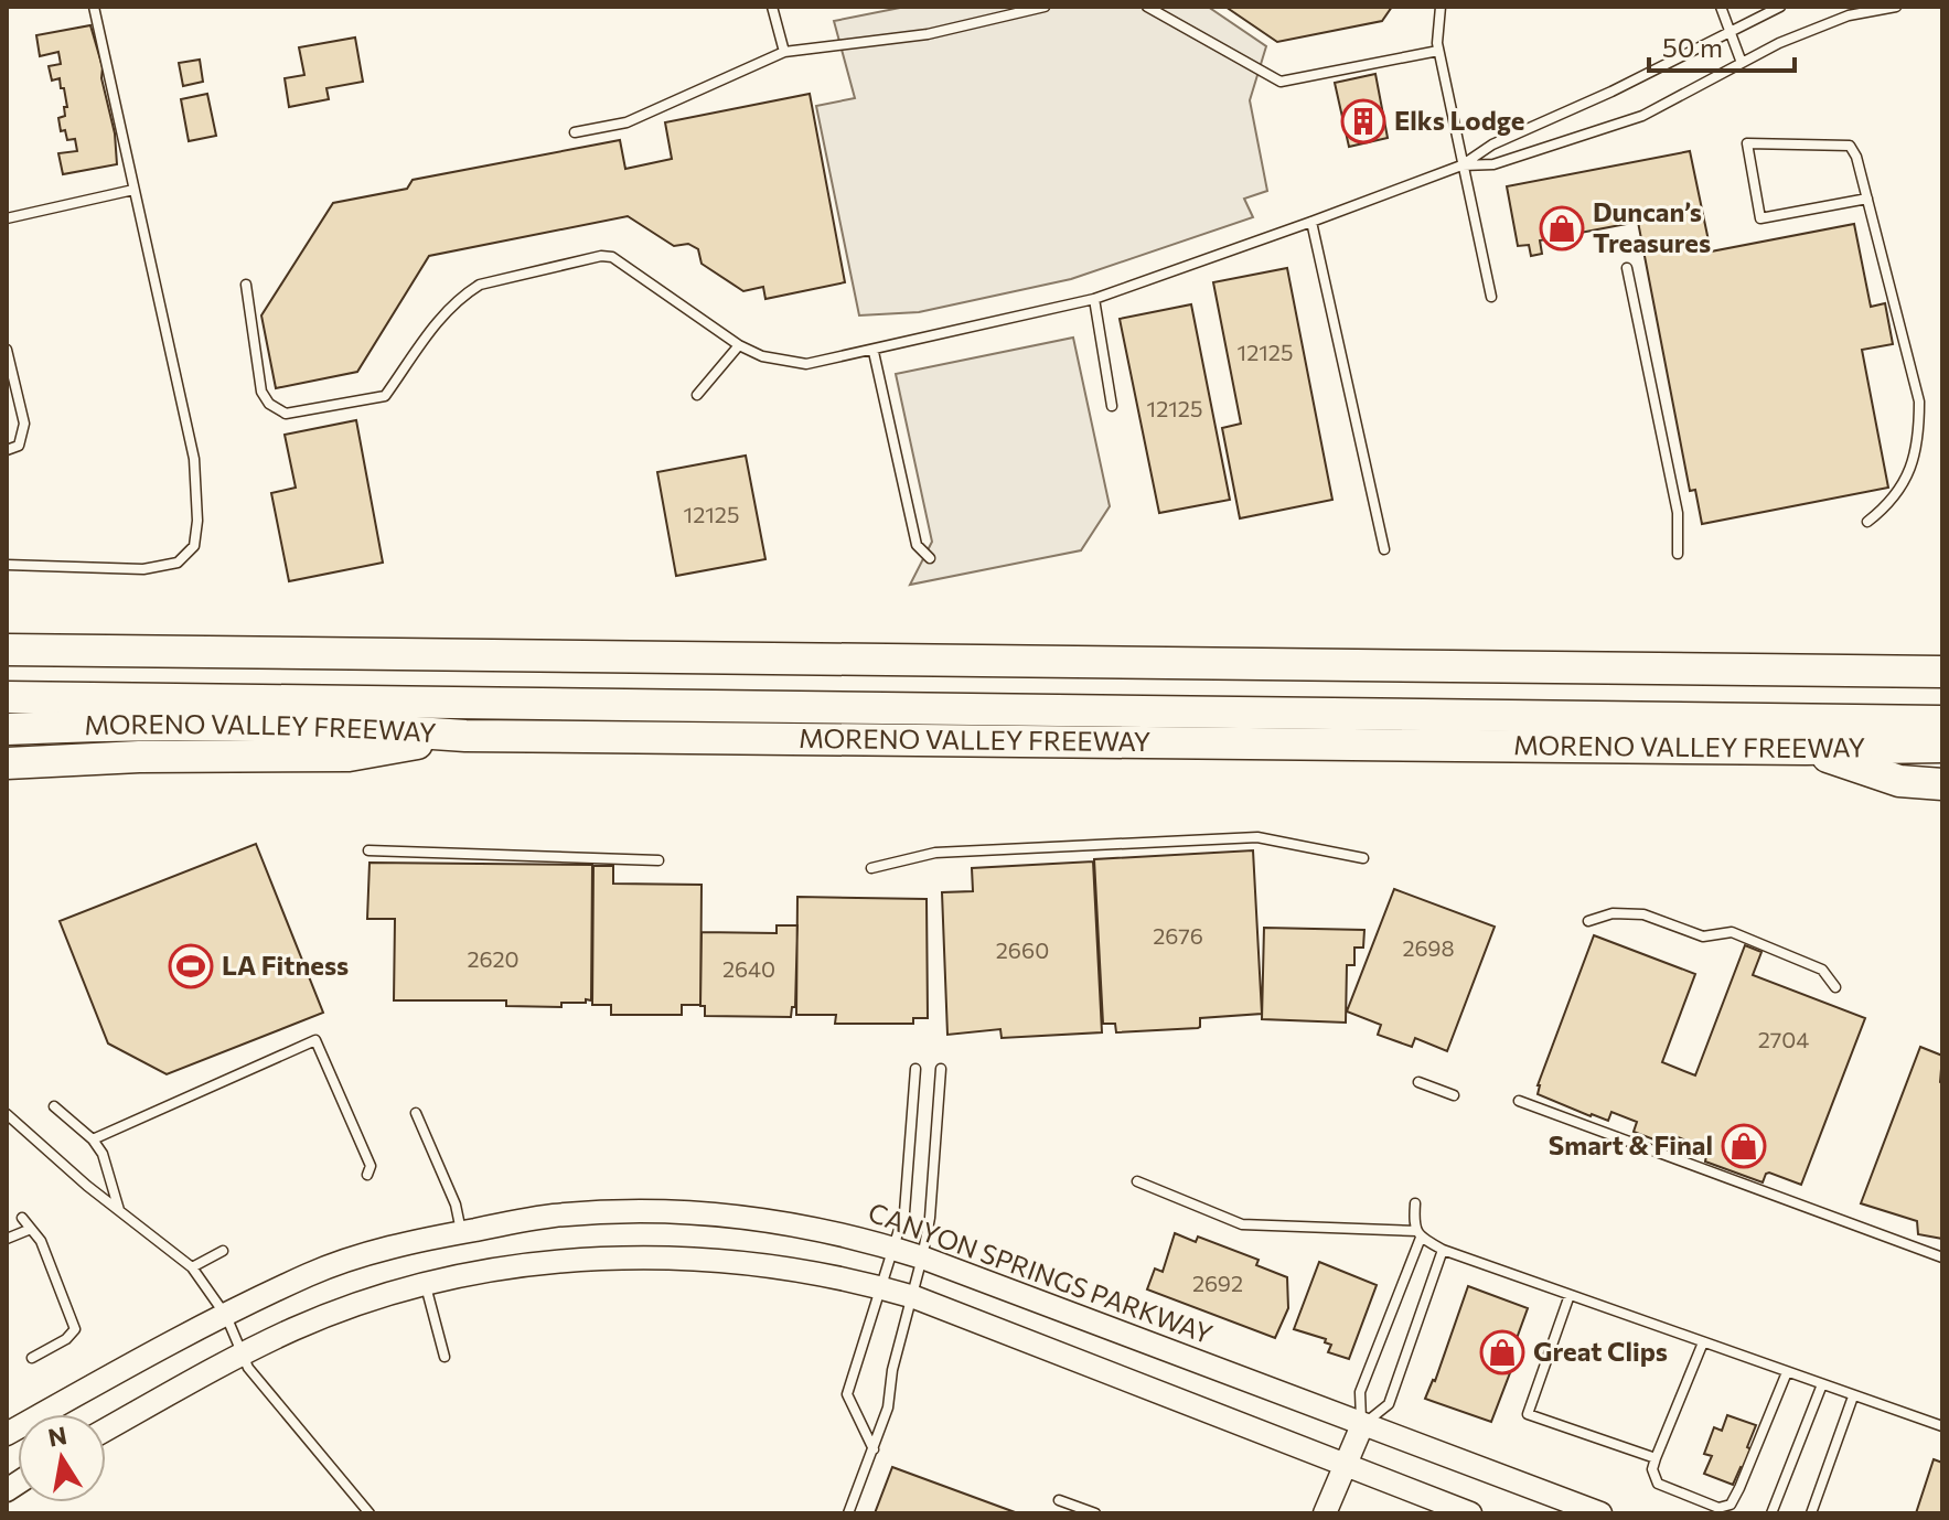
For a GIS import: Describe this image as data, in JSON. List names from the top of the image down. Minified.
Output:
{"streets":{"highway":["MORENO VALLEY FREEWAY"],"street":["CANYON SPRINGS PARKWAY"]},"places":{"building":["Elks Lodge"],"shop":["Duncan’s Treasures","Smart & Final","Great Clips"],"sports":["LA Fitness"]},"house_numbers":["12125","12125","12125","2676","2698","2660","2620","2640","2704","2692"],"scale_bar":"50 m","north":"top"}
